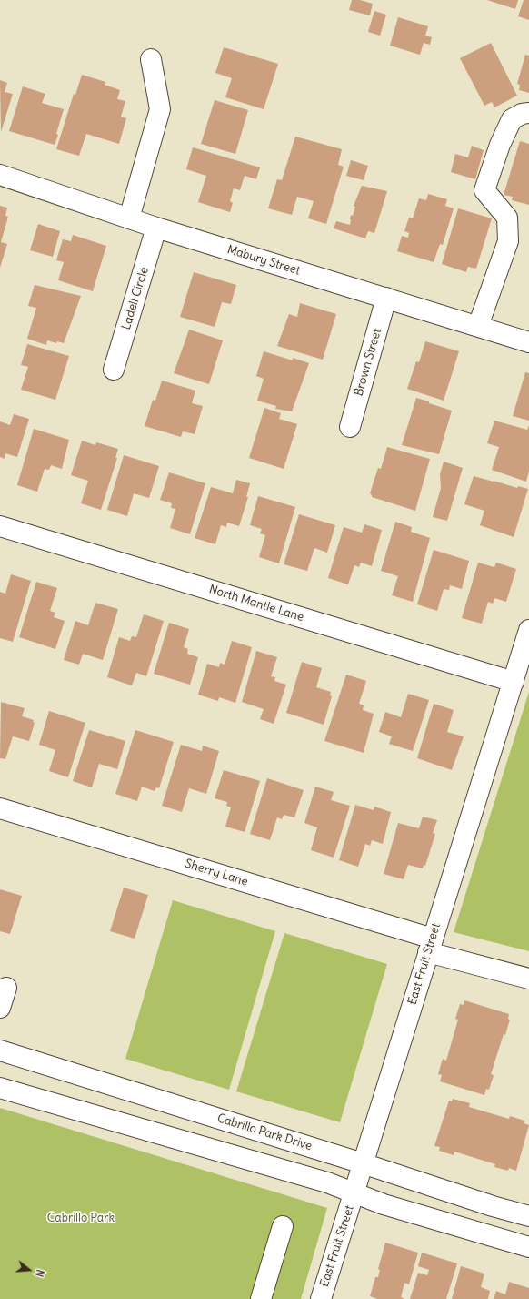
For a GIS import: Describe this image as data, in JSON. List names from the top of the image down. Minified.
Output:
{"streets":{"street":["Mabury Street","Ladell Circle","Brown Street","North Mantle Lane","Sherry Lane","East Fruit Street","Cabrillo Park Drive"]},"crossings":[["Mabury Street","Ladell Circle"],["Mabury Street","Brown Street"],["North Mantle Lane","East Fruit Street"],["Sherry Lane","East Fruit Street"],["East Fruit Street","Cabrillo Park Drive"]],"parks":["Cabrillo Park"],"north":"right"}
